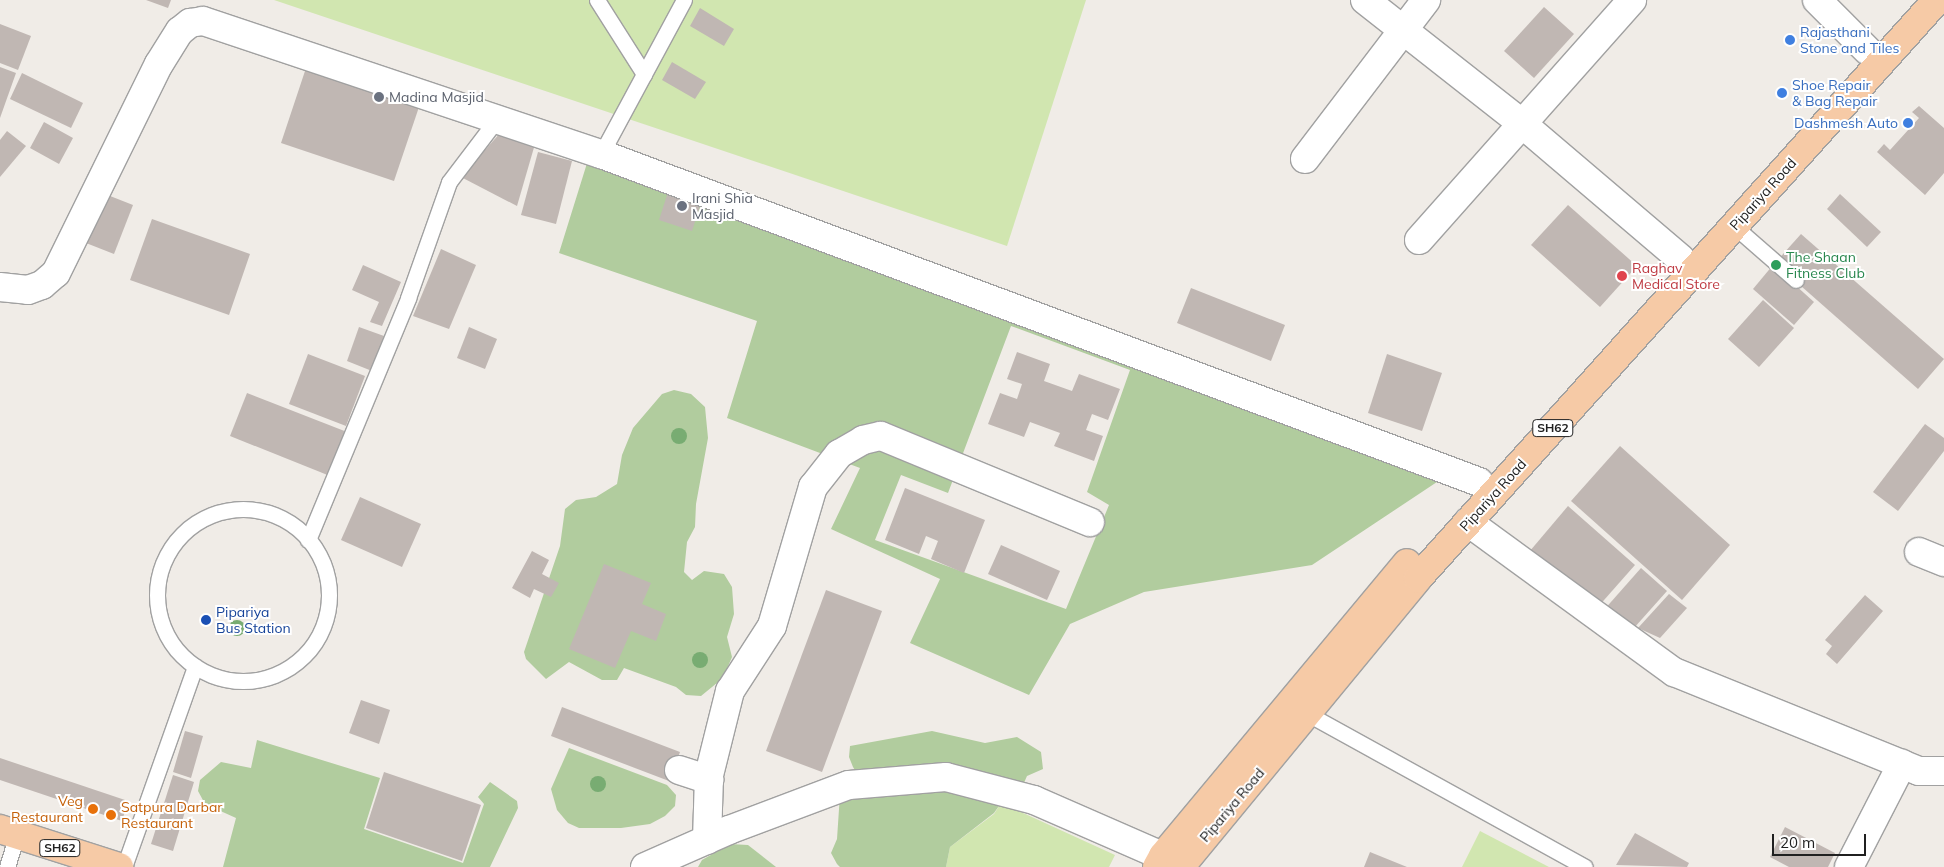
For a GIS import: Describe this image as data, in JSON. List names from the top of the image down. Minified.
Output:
{"streets":{"main road":["Pipariya Road","SH62"]},"places":["Rajasthani Stone and Tiles","Shoe Repair & Bag Repair","Madina Masjid","Dashmesh Auto","Irani Shia Masjid","The Shaan Fitness Club","Raghav Medical Store","Pipariya Bus Station","Veg Restaurant","Satpura Darbar Restaurant"],"scale_bar":"20 m"}
